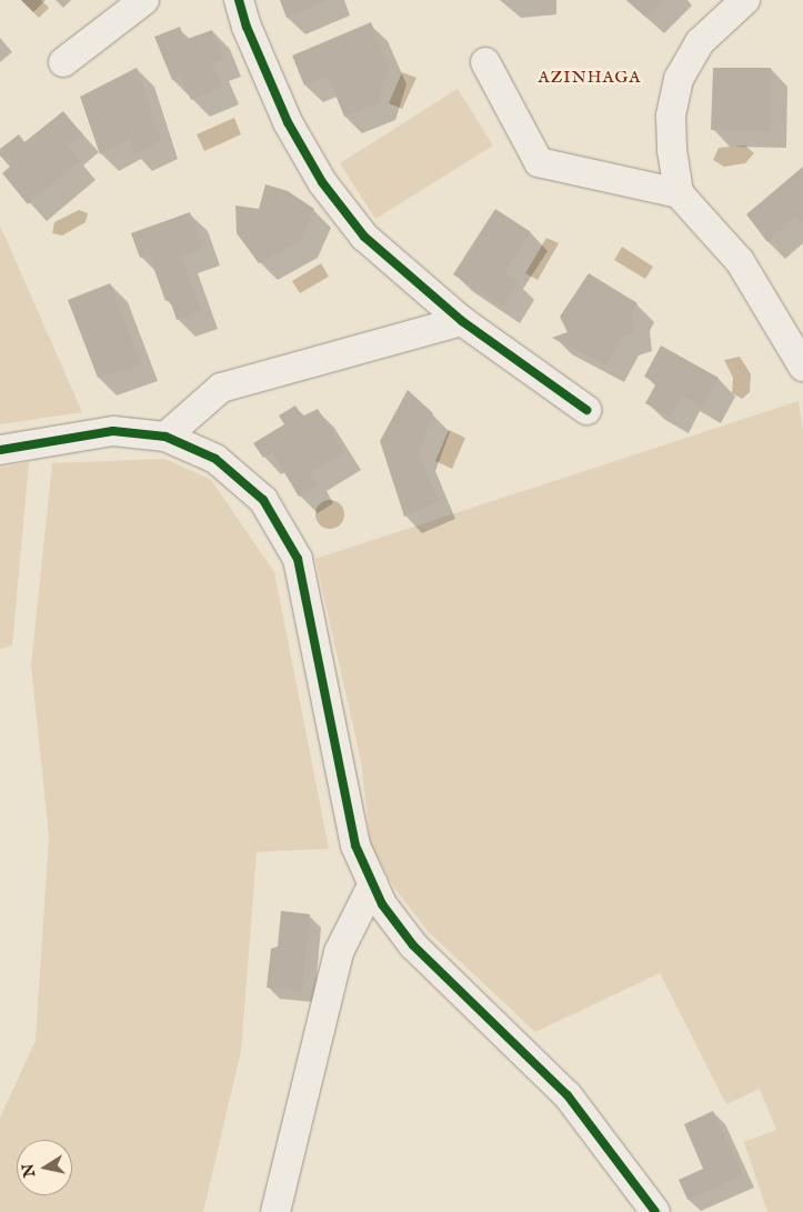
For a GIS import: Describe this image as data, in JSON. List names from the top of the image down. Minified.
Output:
{"districts":["AZINHAGA"],"north":"left"}
